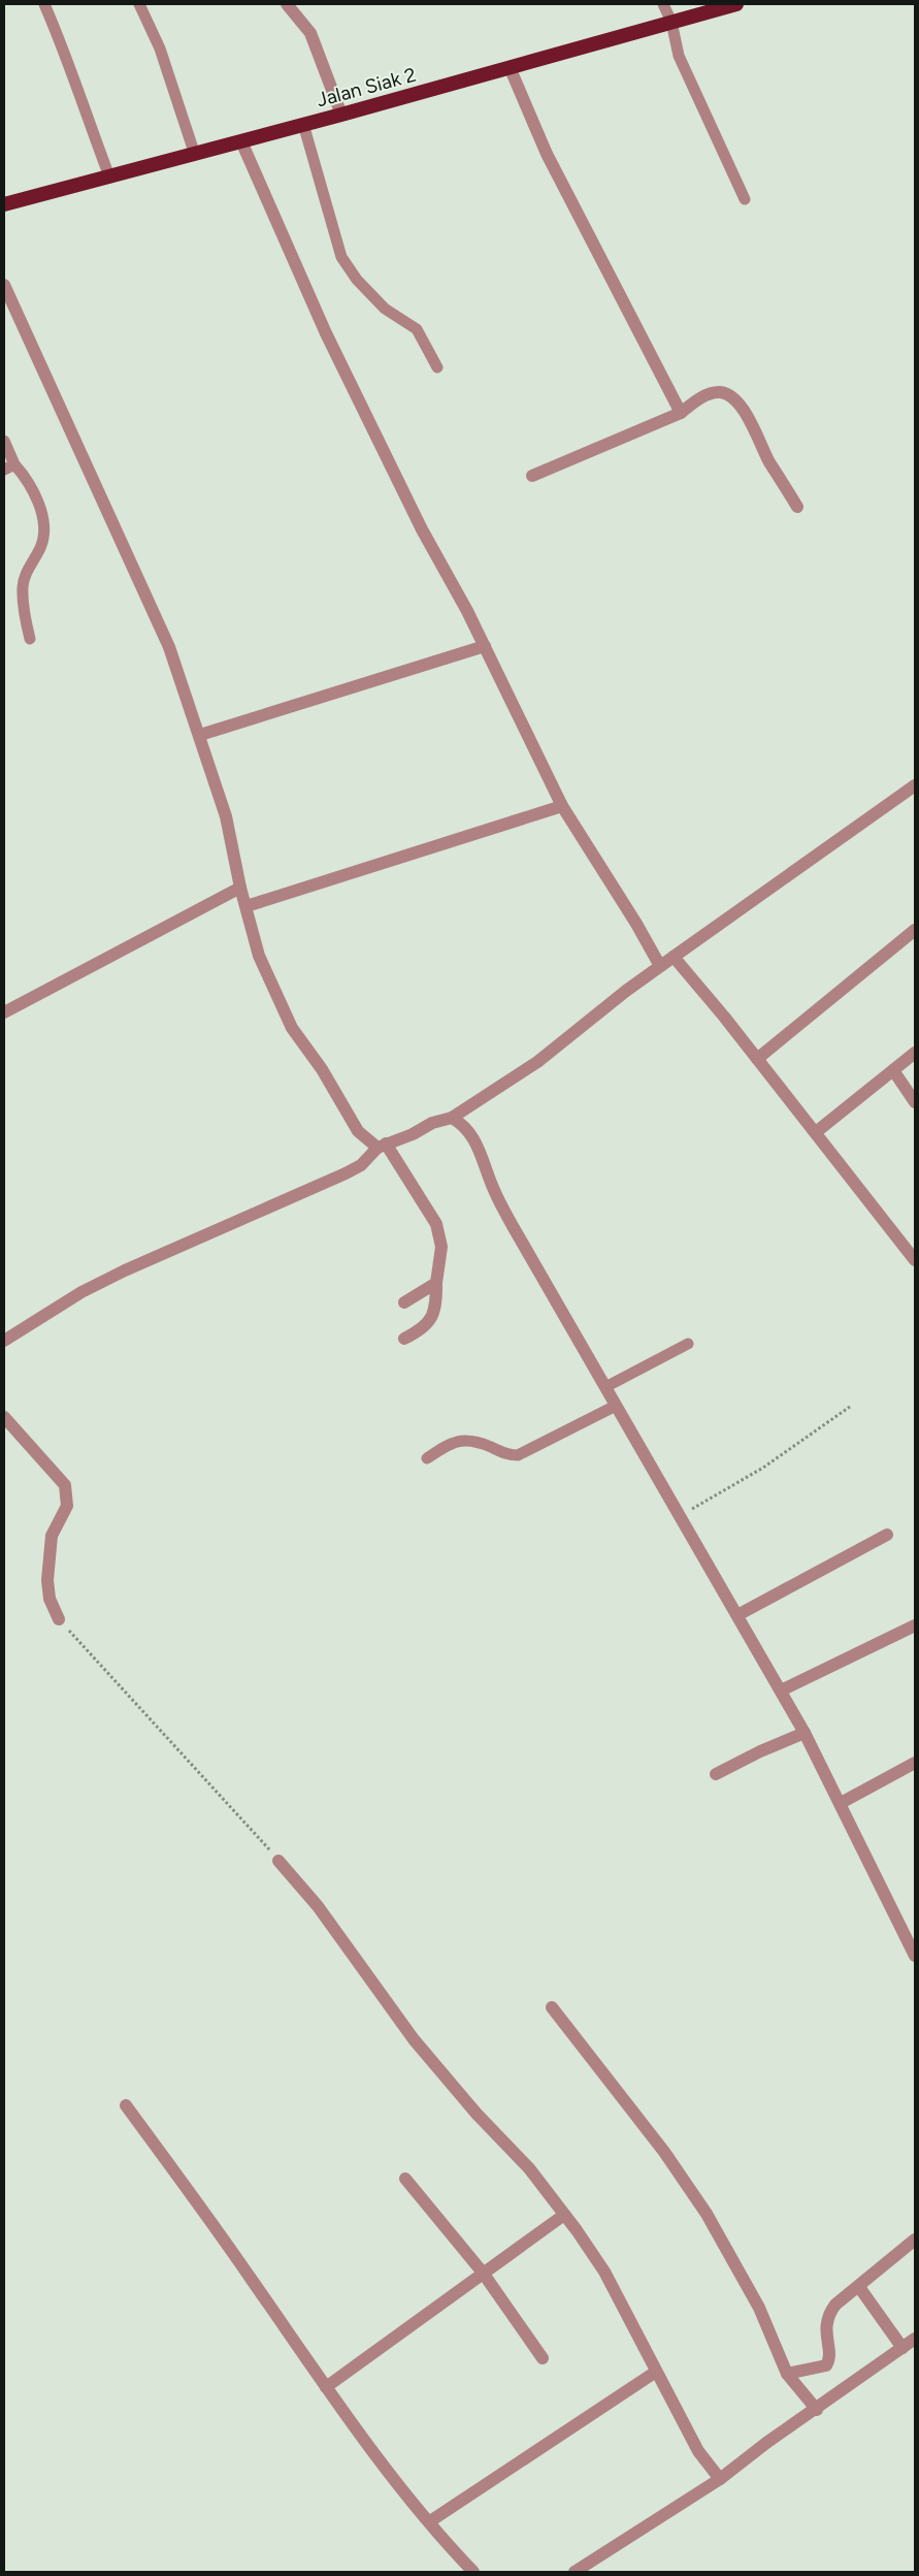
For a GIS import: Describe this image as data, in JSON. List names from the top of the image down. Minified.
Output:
{"streets":{"highway":["Jalan Siak 2"]}}
